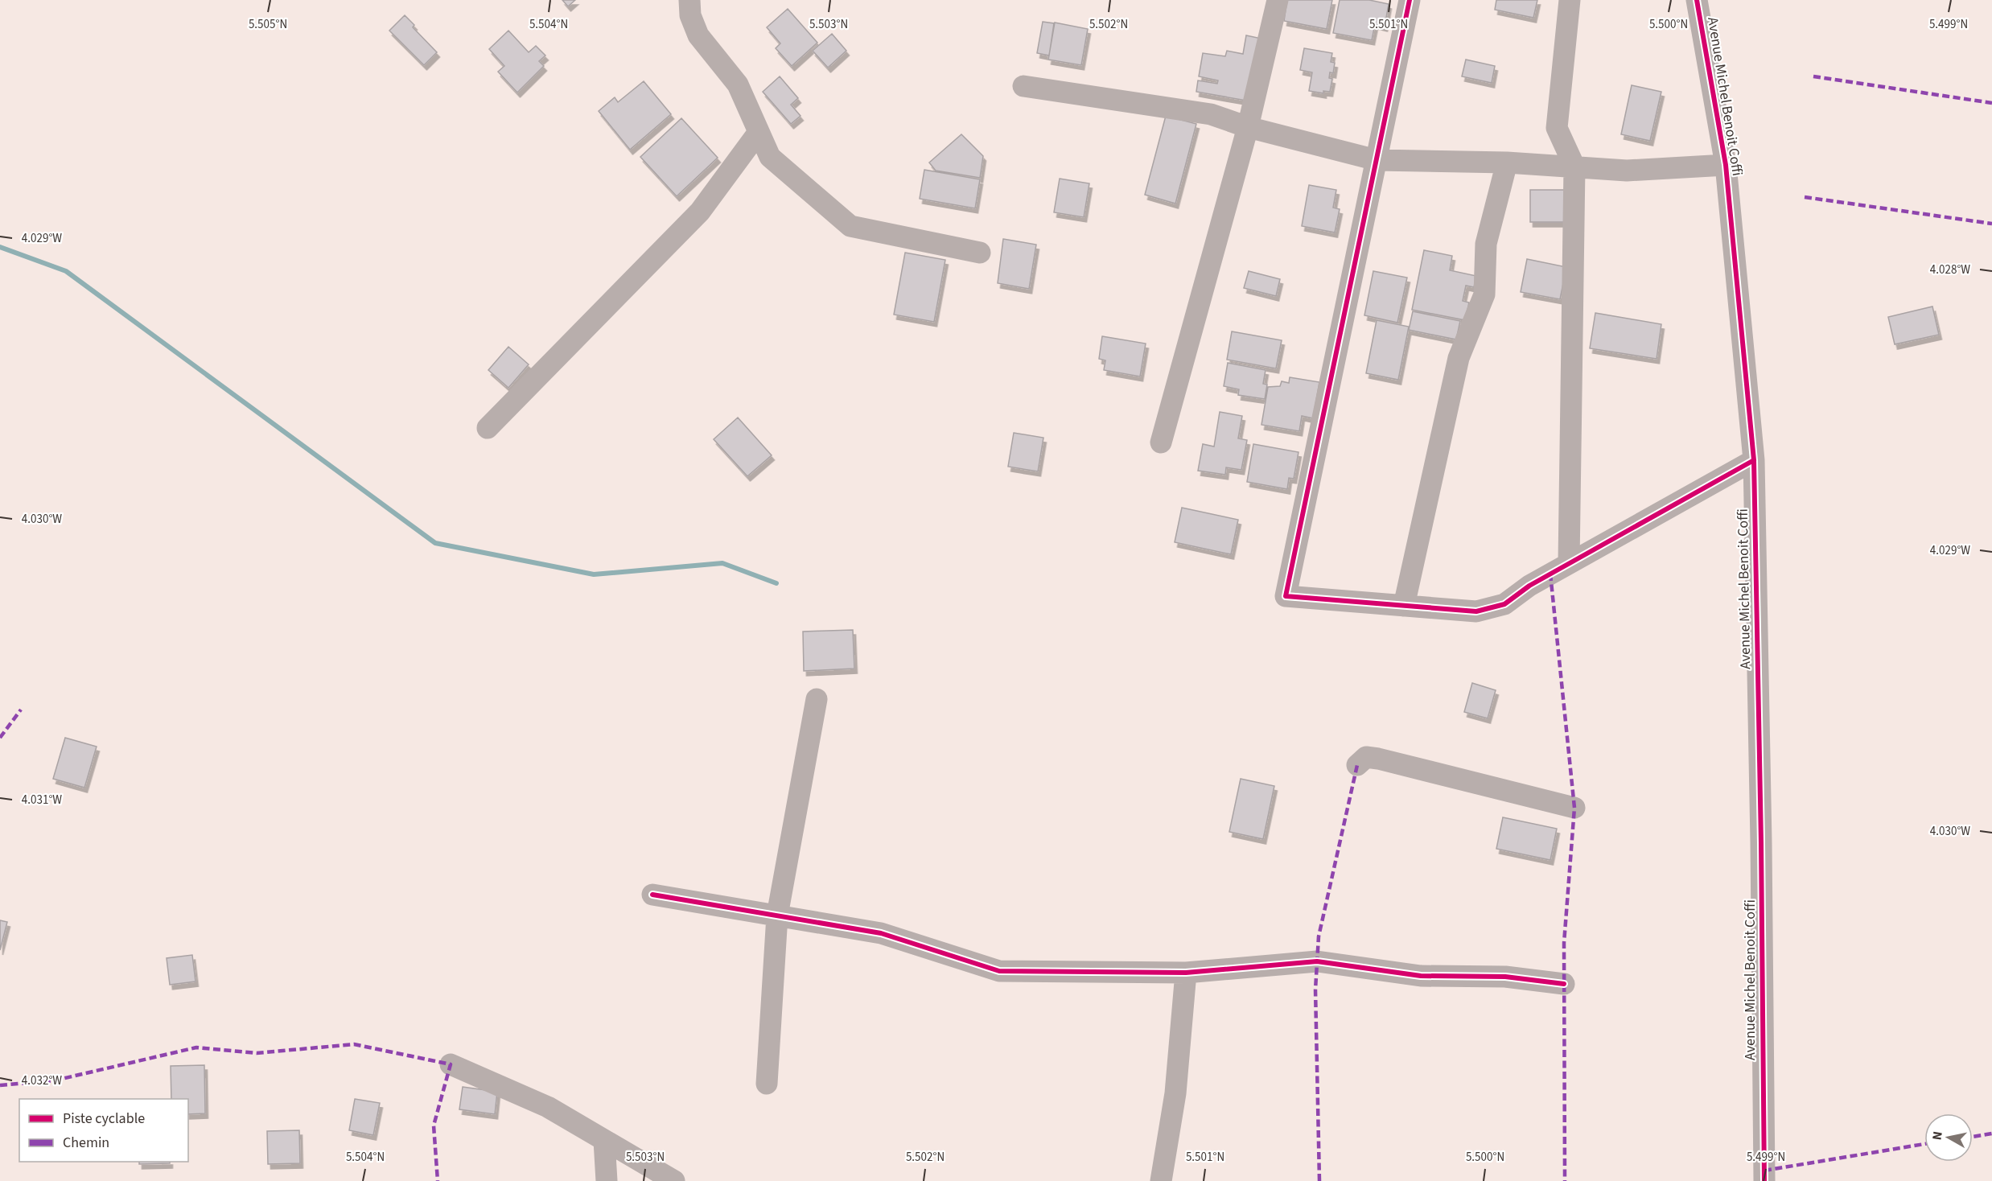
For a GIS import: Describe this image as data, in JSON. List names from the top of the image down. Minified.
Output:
{"streets":{"street":["Avenue Michel Benoit Coffi"]},"legend":["Piste cyclable","Chemin"],"north":"left","coordinates":["5.505°N","5.504°N","5.503°N","5.502°N","5.501°N","5.500°N","5.499°N","4.029°W","4.028°W","4.030°W","4.031°W","4.032°W"]}
